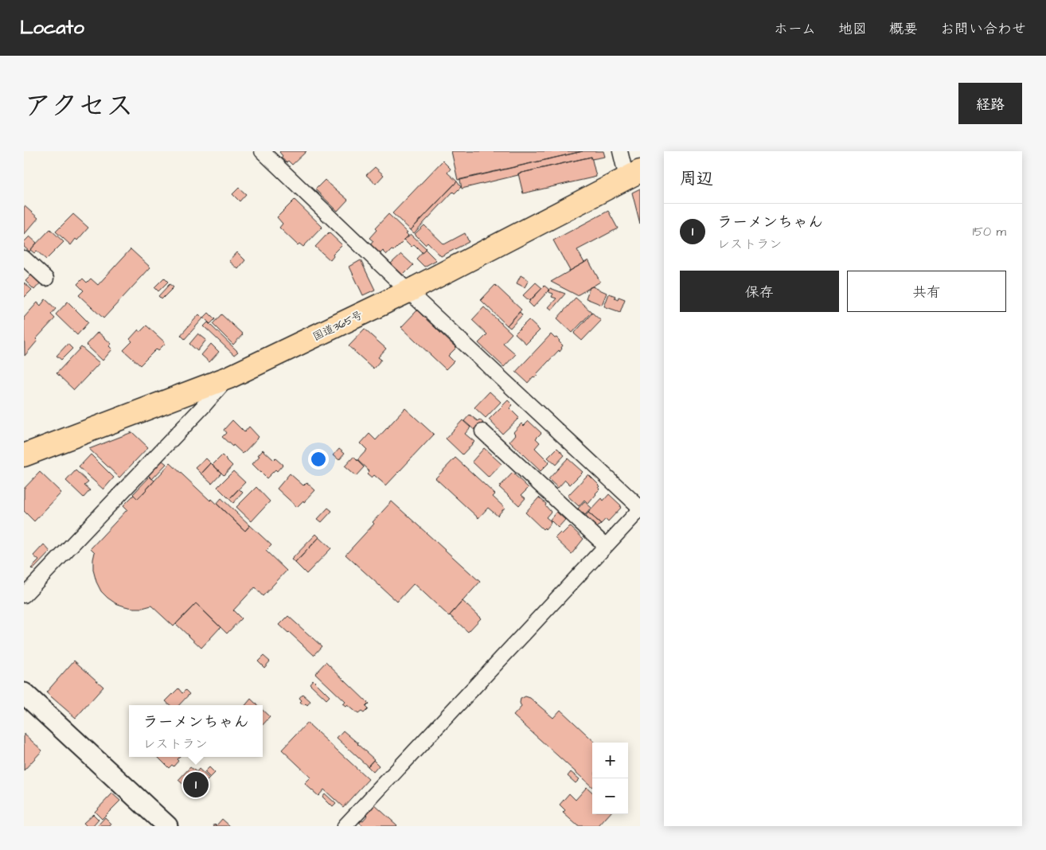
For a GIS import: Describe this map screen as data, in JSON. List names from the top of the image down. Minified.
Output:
{"streets":{"highway":["国道365号"]},"page":{"header":"Locato","nav":["ホーム","地図","概要","お問い合わせ"],"title":"アクセス","buttons":["経路",["保存","共有"]],"heading":"周辺","list":[{"mark":"1","name":"ラーメンちゃん","note":"レストラン","value":"150 m"}],"popup":["ラーメンちゃん","レストラン"],"map_buttons":["+","−"],"pins":"1"}}
